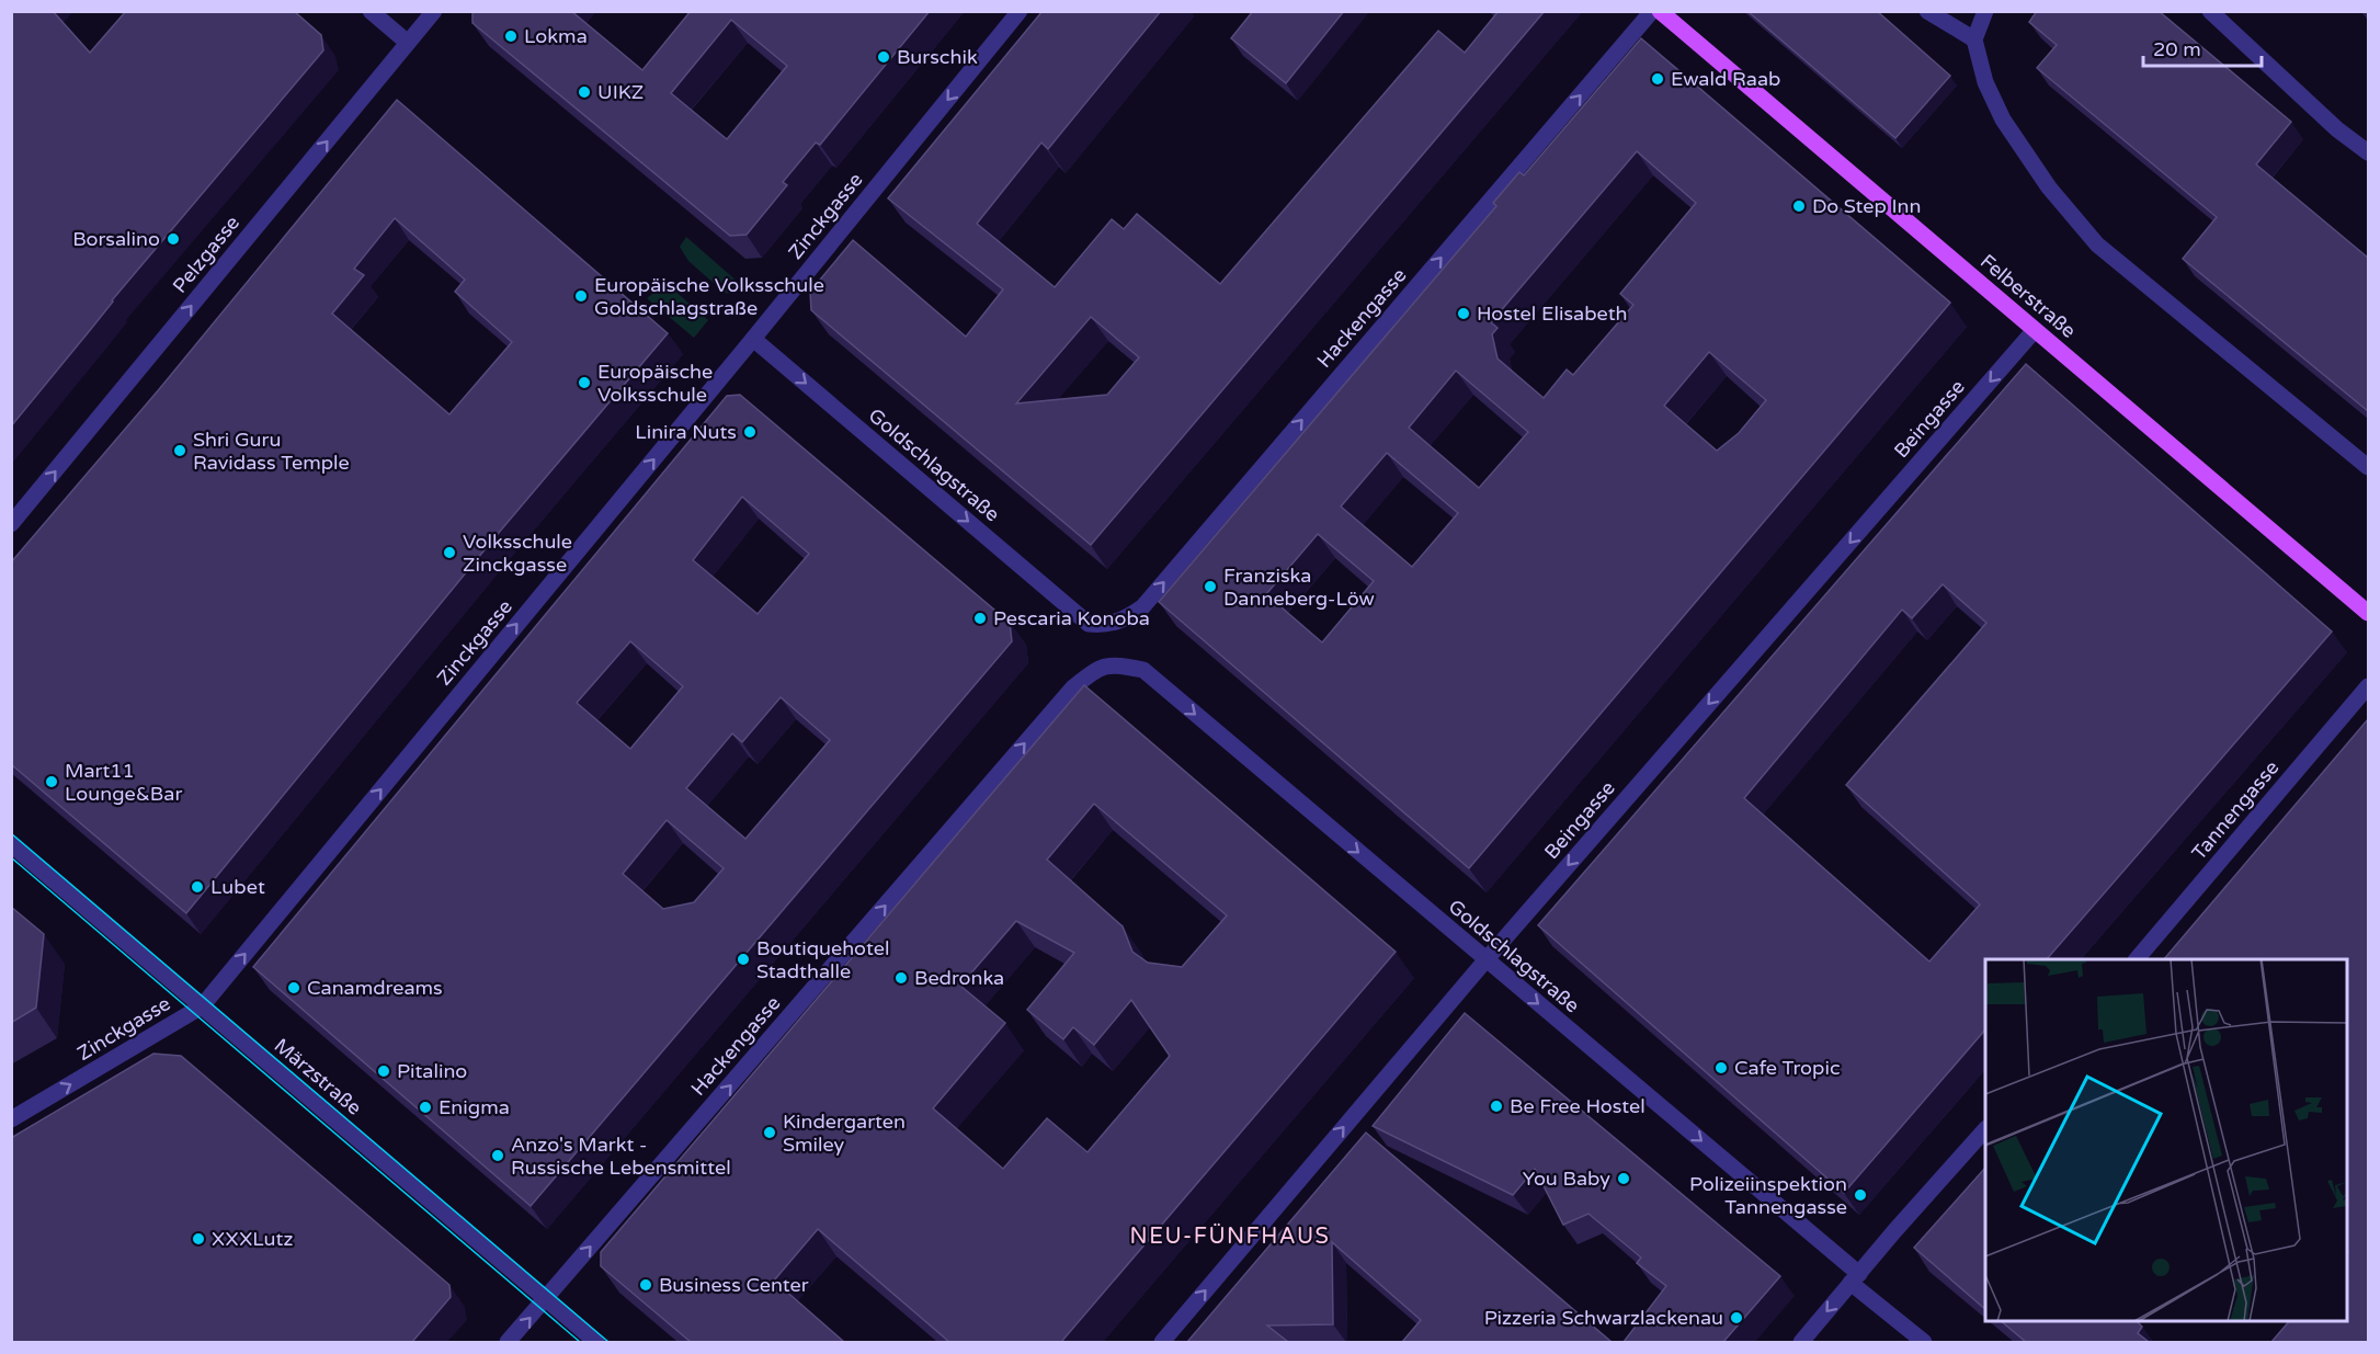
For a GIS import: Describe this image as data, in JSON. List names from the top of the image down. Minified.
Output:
{"streets":{"main road":["Felberstraße"],"street":["Zinckgasse","Pelzgasse","Hackengasse","Beingasse","Goldschlagstraße","Tannengasse","Märzstraße"]},"crossings":[["Zinckgasse","Goldschlagstraße"],["Zinckgasse","Märzstraße"],["Felberstraße","Beingasse"],["Hackengasse","Goldschlagstraße"],["Hackengasse","Märzstraße"],["Beingasse","Goldschlagstraße"]],"one_way":["Pelzgasse","Hackengasse","Goldschlagstraße"],"districts":["NEU-FÜNFHAUS"],"places":["Lokma","Burschik","Ewald Raab","UIKZ","Do Step Inn","Borsalino","Europäische Volksschule Goldschlagstraße","Hostel Elisabeth","Europäische Volksschule","Linira Nuts","Shri Guru Ravidass Temple","Volksschule Zinckgasse","Franziska Danneberg-Löw","Pescaria Konoba","Mart11 Lounge&Bar","Lubet","Boutiquehotel Stadthalle","Bedronka","Canamdreams","Cafe Tropic","Pitalino","Be Free Hostel","Enigma","Kindergarten Smiley","Anzo's Markt - Russische Lebensmittel","You Baby","Polizeiinspektion Tannengasse","XXXLutz","Business Center","Pizzeria Schwarzlackenau"],"scale_bar":"20 m"}
